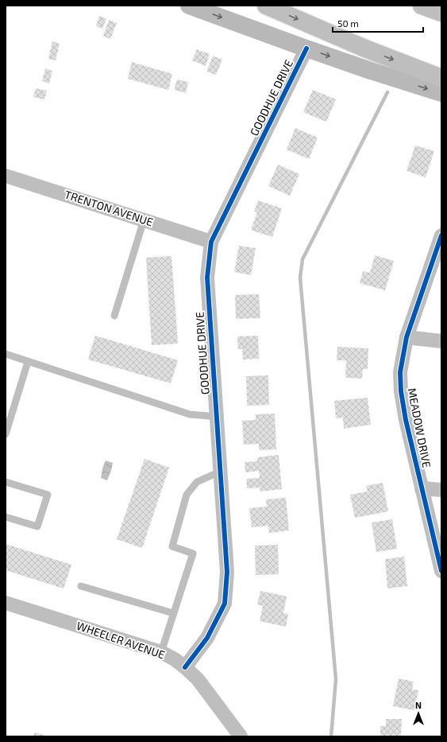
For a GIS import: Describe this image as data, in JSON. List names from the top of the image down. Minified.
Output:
{"streets":{"street":["GOODHUE DRIVE","TRENTON AVENUE","MEADOW DRIVE","WHEELER AVENUE"]},"crossings":[["GOODHUE DRIVE","TRENTON AVENUE"],["GOODHUE DRIVE","WHEELER AVENUE"]],"scale_bar":"50 m","north":"top"}
